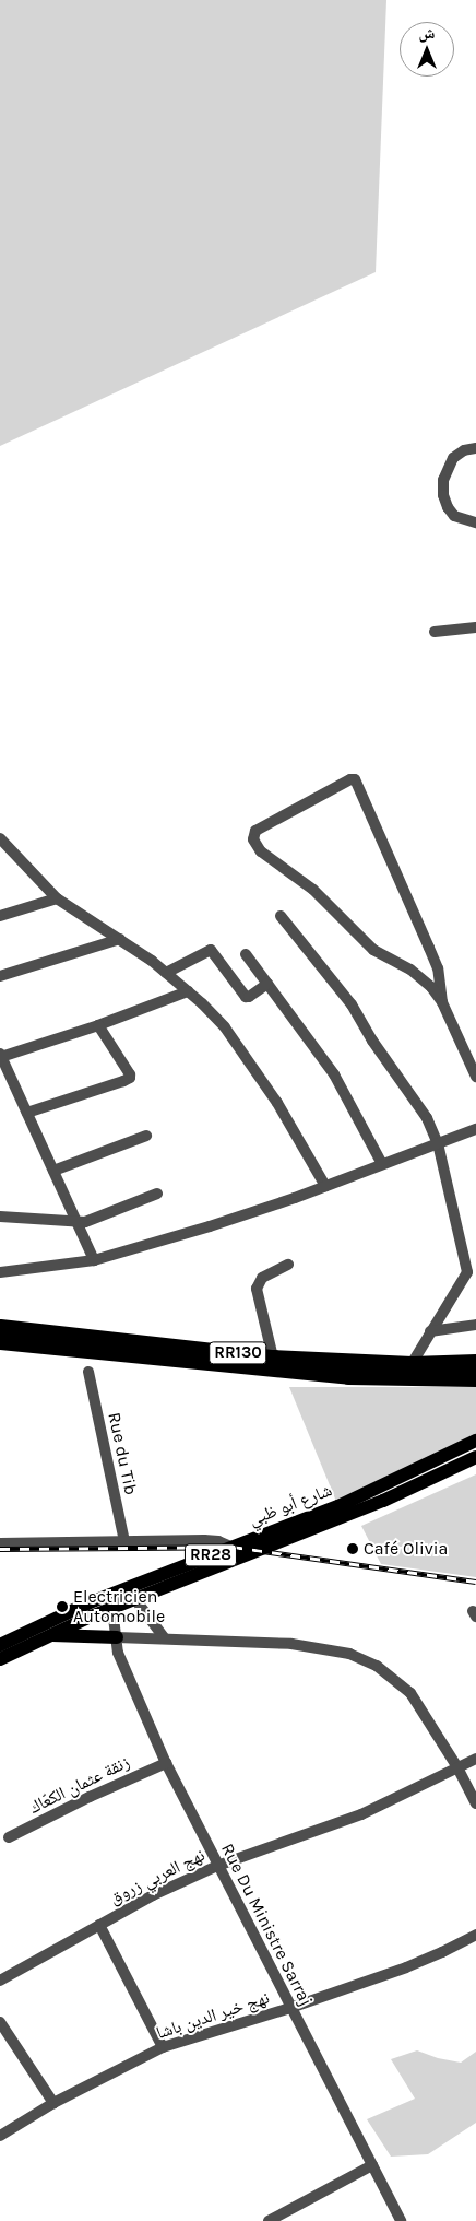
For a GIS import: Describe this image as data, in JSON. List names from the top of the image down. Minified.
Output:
{"streets":{"highway":["RR130"],"main road":["شارع أبو ظبي","RR28"],"street":["Rue du Tib","زنقة عثمان الكعّاك","نهج العربي زروق","Rue Du Ministre Sarraj","نهج خير الدين باشا"]},"crossings":[["شارع أبو ظبي","Rue Du Ministre Sarraj"],["زنقة عثمان الكعّاك","Rue Du Ministre Sarraj"],["نهج العربي زروق","Rue Du Ministre Sarraj"],["Rue Du Ministre Sarraj","نهج خير الدين باشا"]],"places":["Café Olivia","Electricien Automobile"],"north":"top"}
